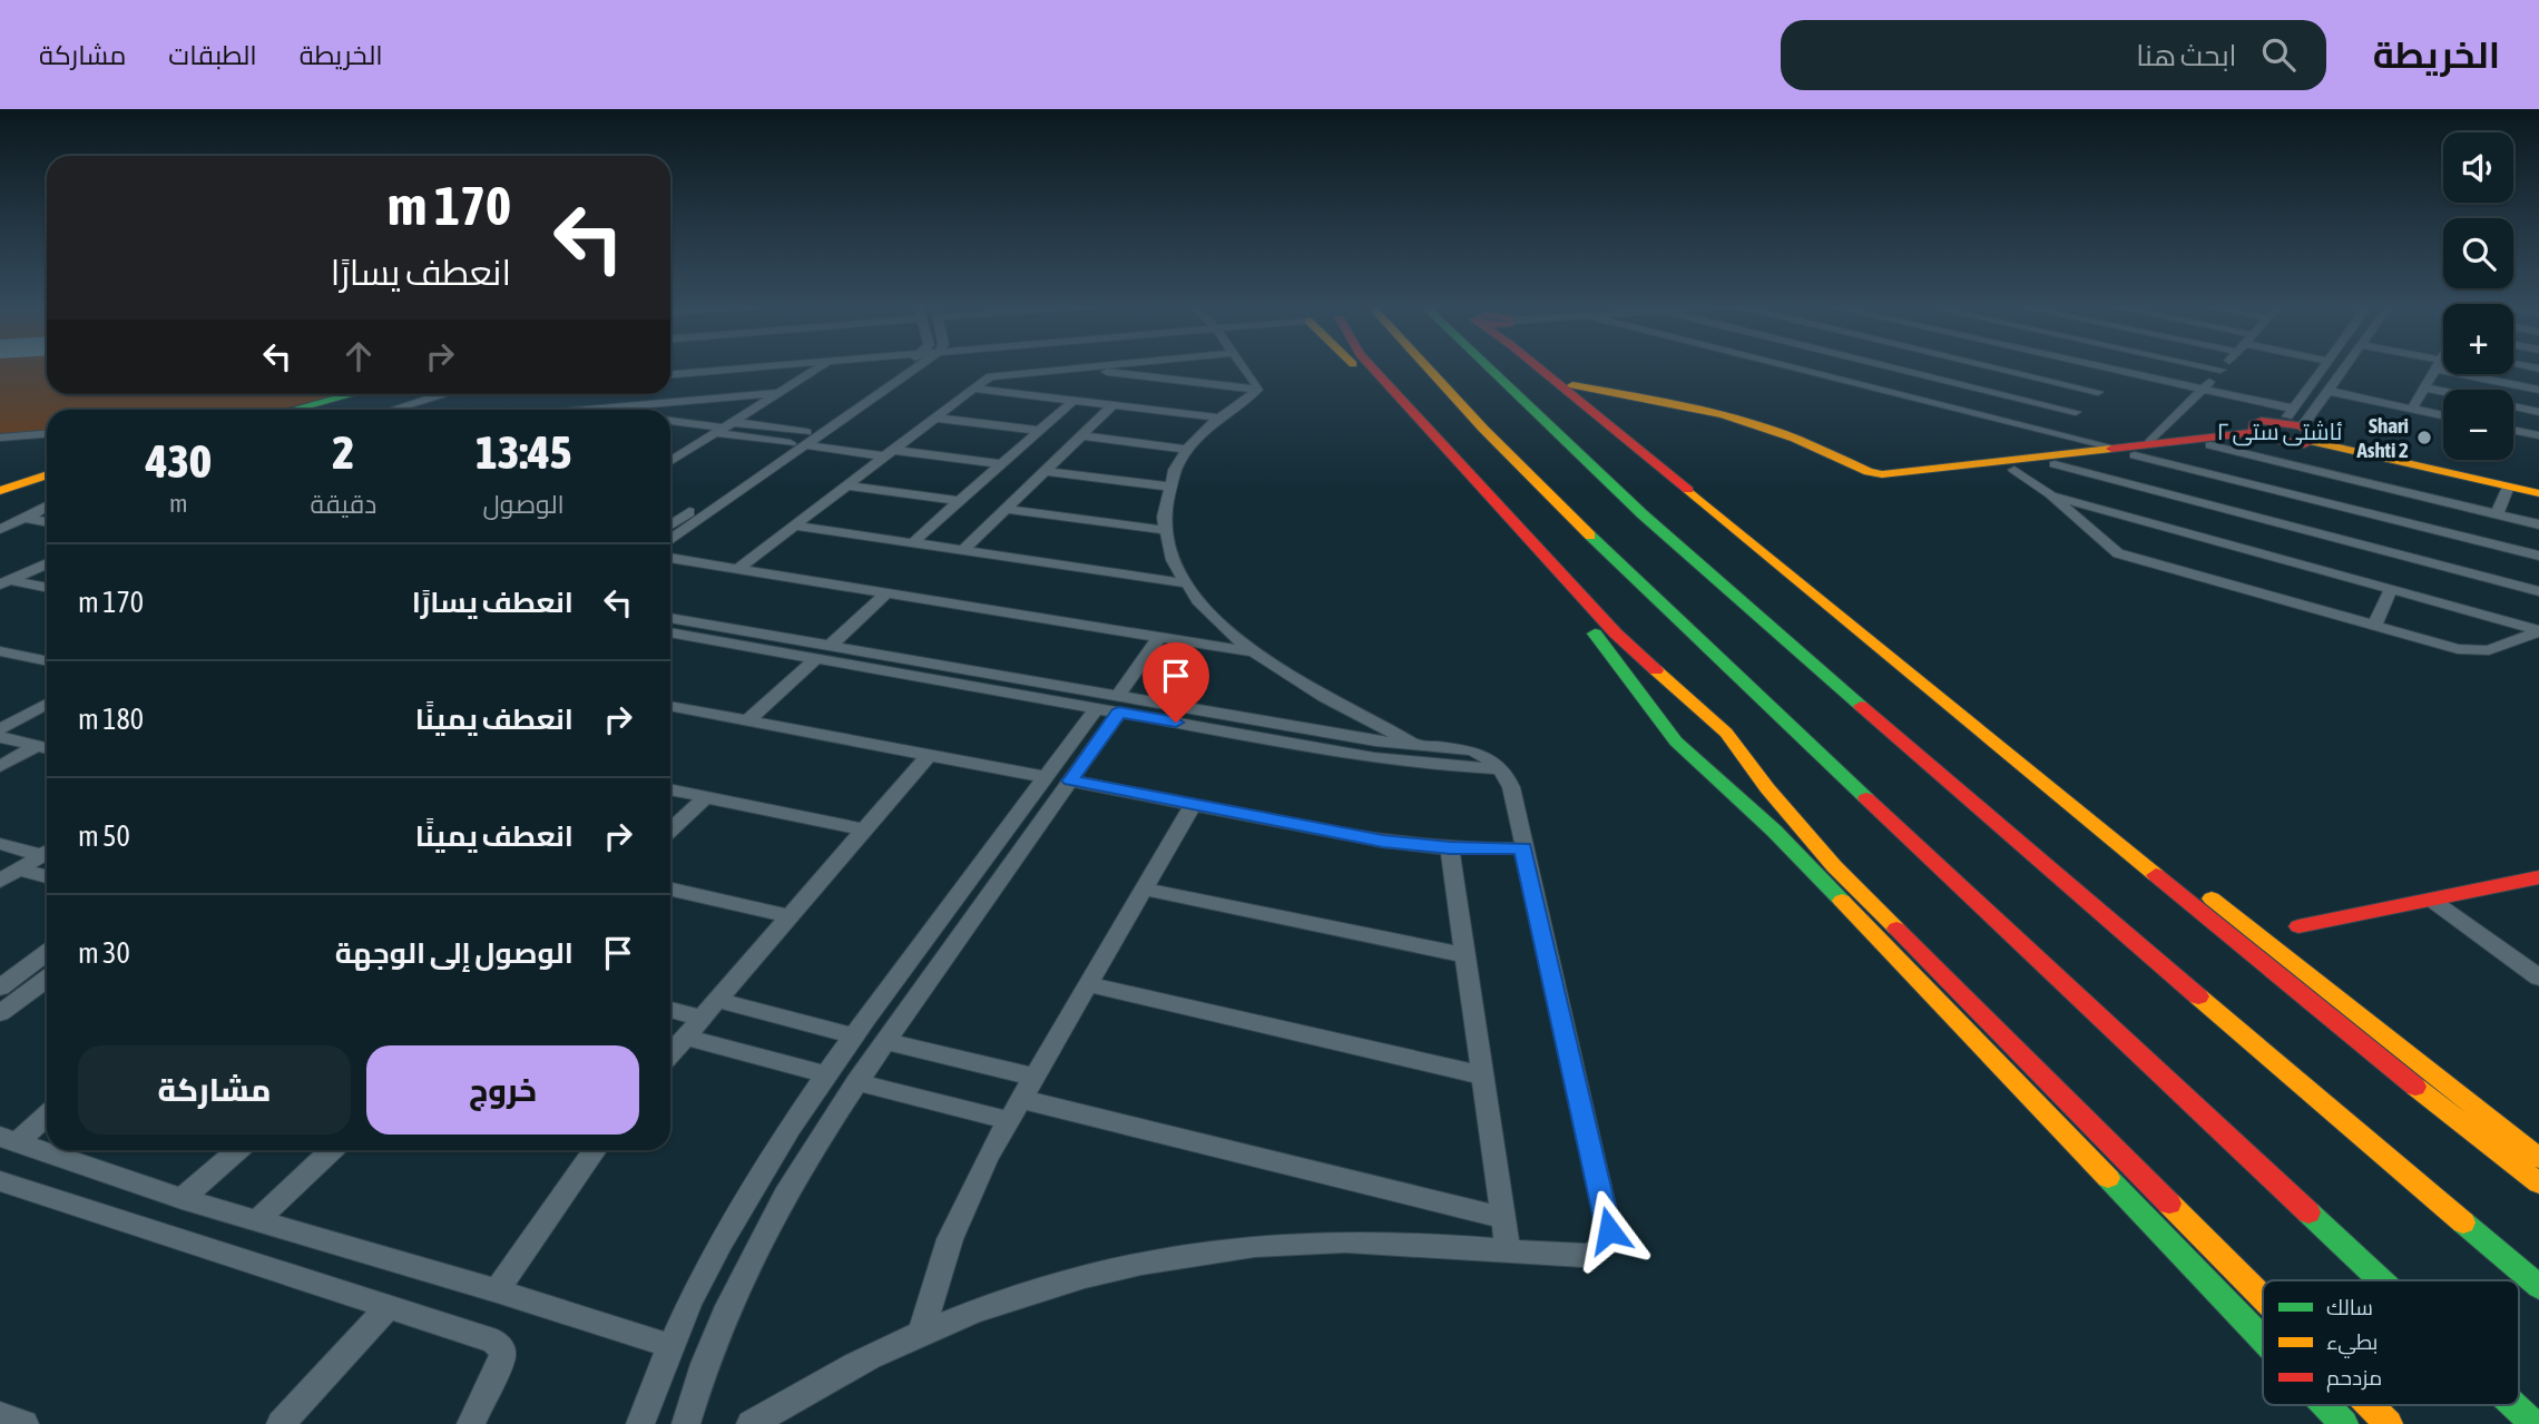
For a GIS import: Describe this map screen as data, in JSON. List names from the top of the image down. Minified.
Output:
{"districts":["ئاشتی ستی ٢"],"places":["Shari Ashti 2"],"legend":["سالك","بطيء","مزدحم"],"page":{"header":"الخريطة","search":"ابحث هنا","nav":["الخريطة","الطبقات","مشاركة"],"map_buttons":["+","−"],"turn":["170 m","انعطف يسارًا"],"eta":["13:45","الوصول","2","دقيقة","430","m"],"list":[{"name":"انعطف يسارًا","value":"170 m"},{"name":"انعطف يمينًا","value":"180 m"},{"name":"انعطف يمينًا","value":"50 m"},{"name":"الوصول إلى الوجهة","value":"30 m"}],"buttons":["خروج","مشاركة"]}}
